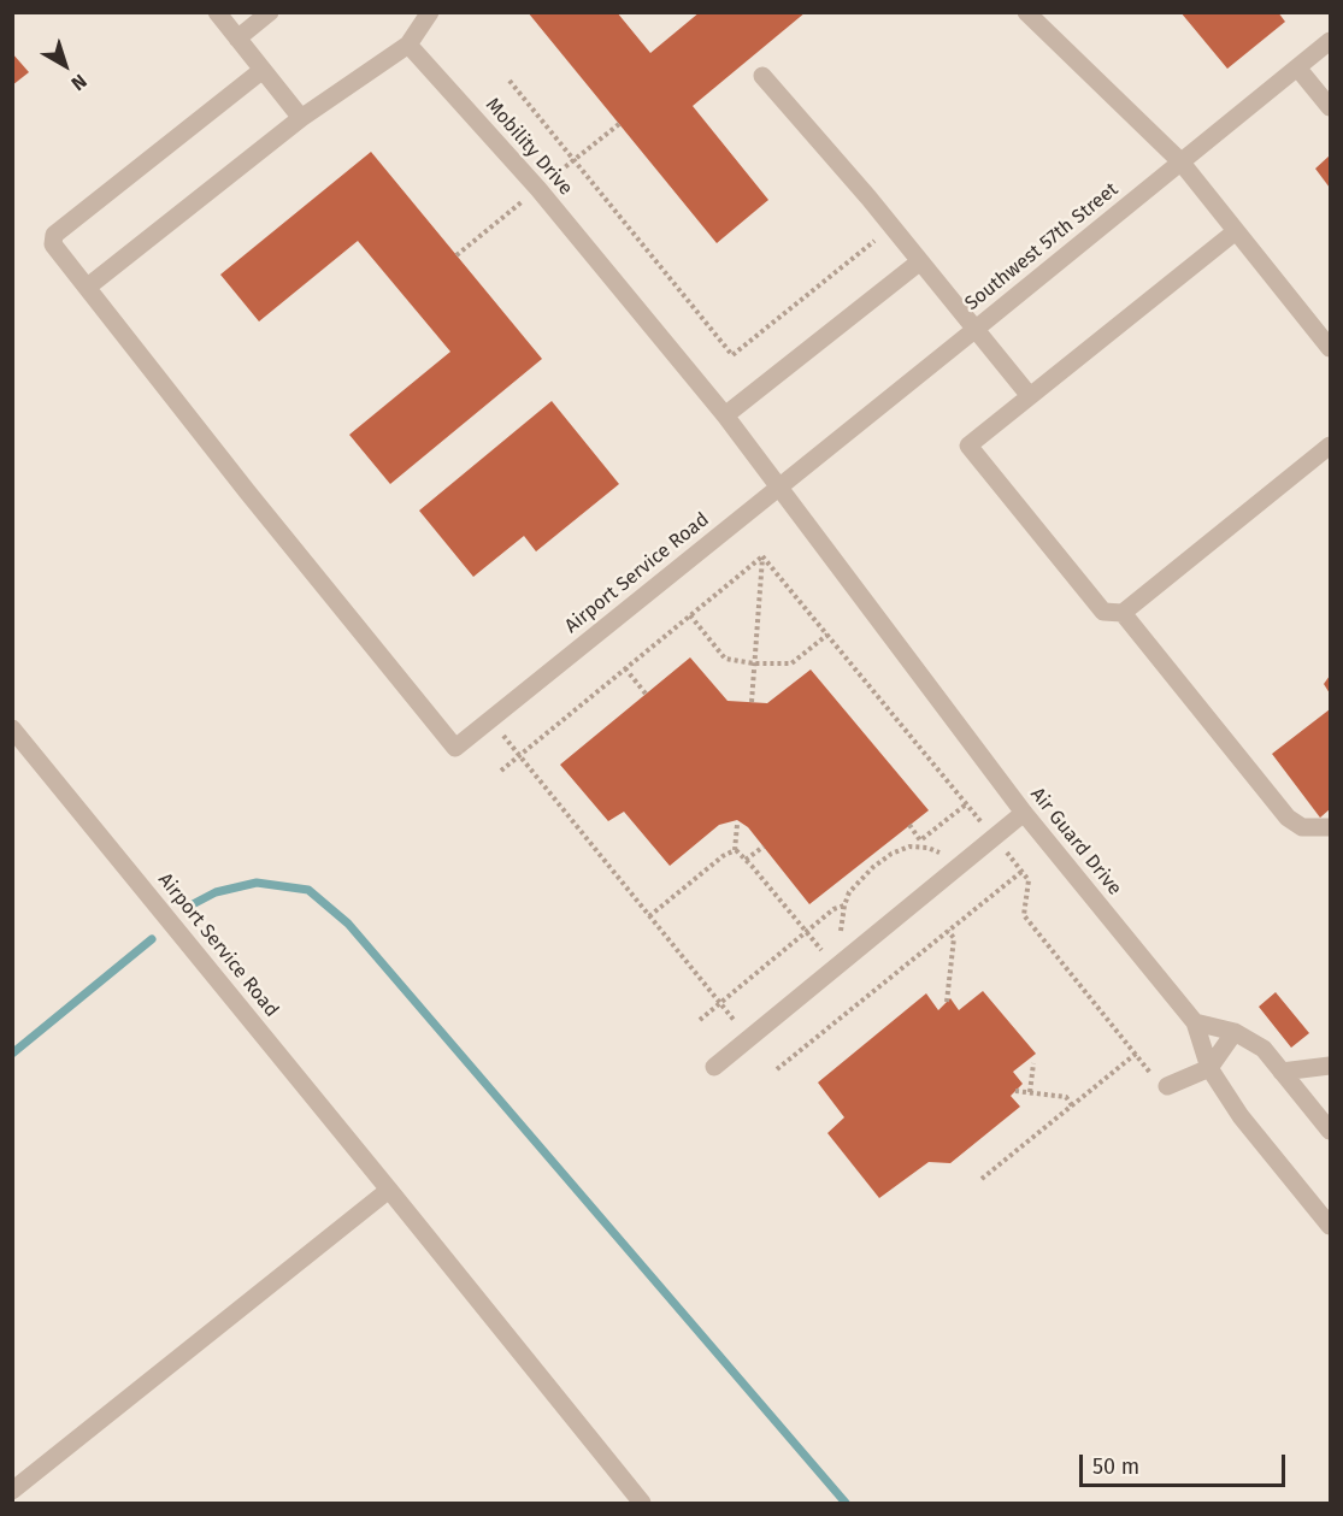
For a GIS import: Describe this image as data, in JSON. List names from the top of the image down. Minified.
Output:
{"streets":{"lane":["Mobility Drive","Southwest 57th Street","Airport Service Road","Air Guard Drive"]},"crossings":[["Mobility Drive","Southwest 57th Street"],["Mobility Drive","Airport Service Road"],["Mobility Drive","Air Guard Drive"],["Southwest 57th Street","Airport Service Road"],["Southwest 57th Street","Air Guard Drive"],["Airport Service Road","Air Guard Drive"]],"scale_bar":"50 m","north":"bottom right"}
